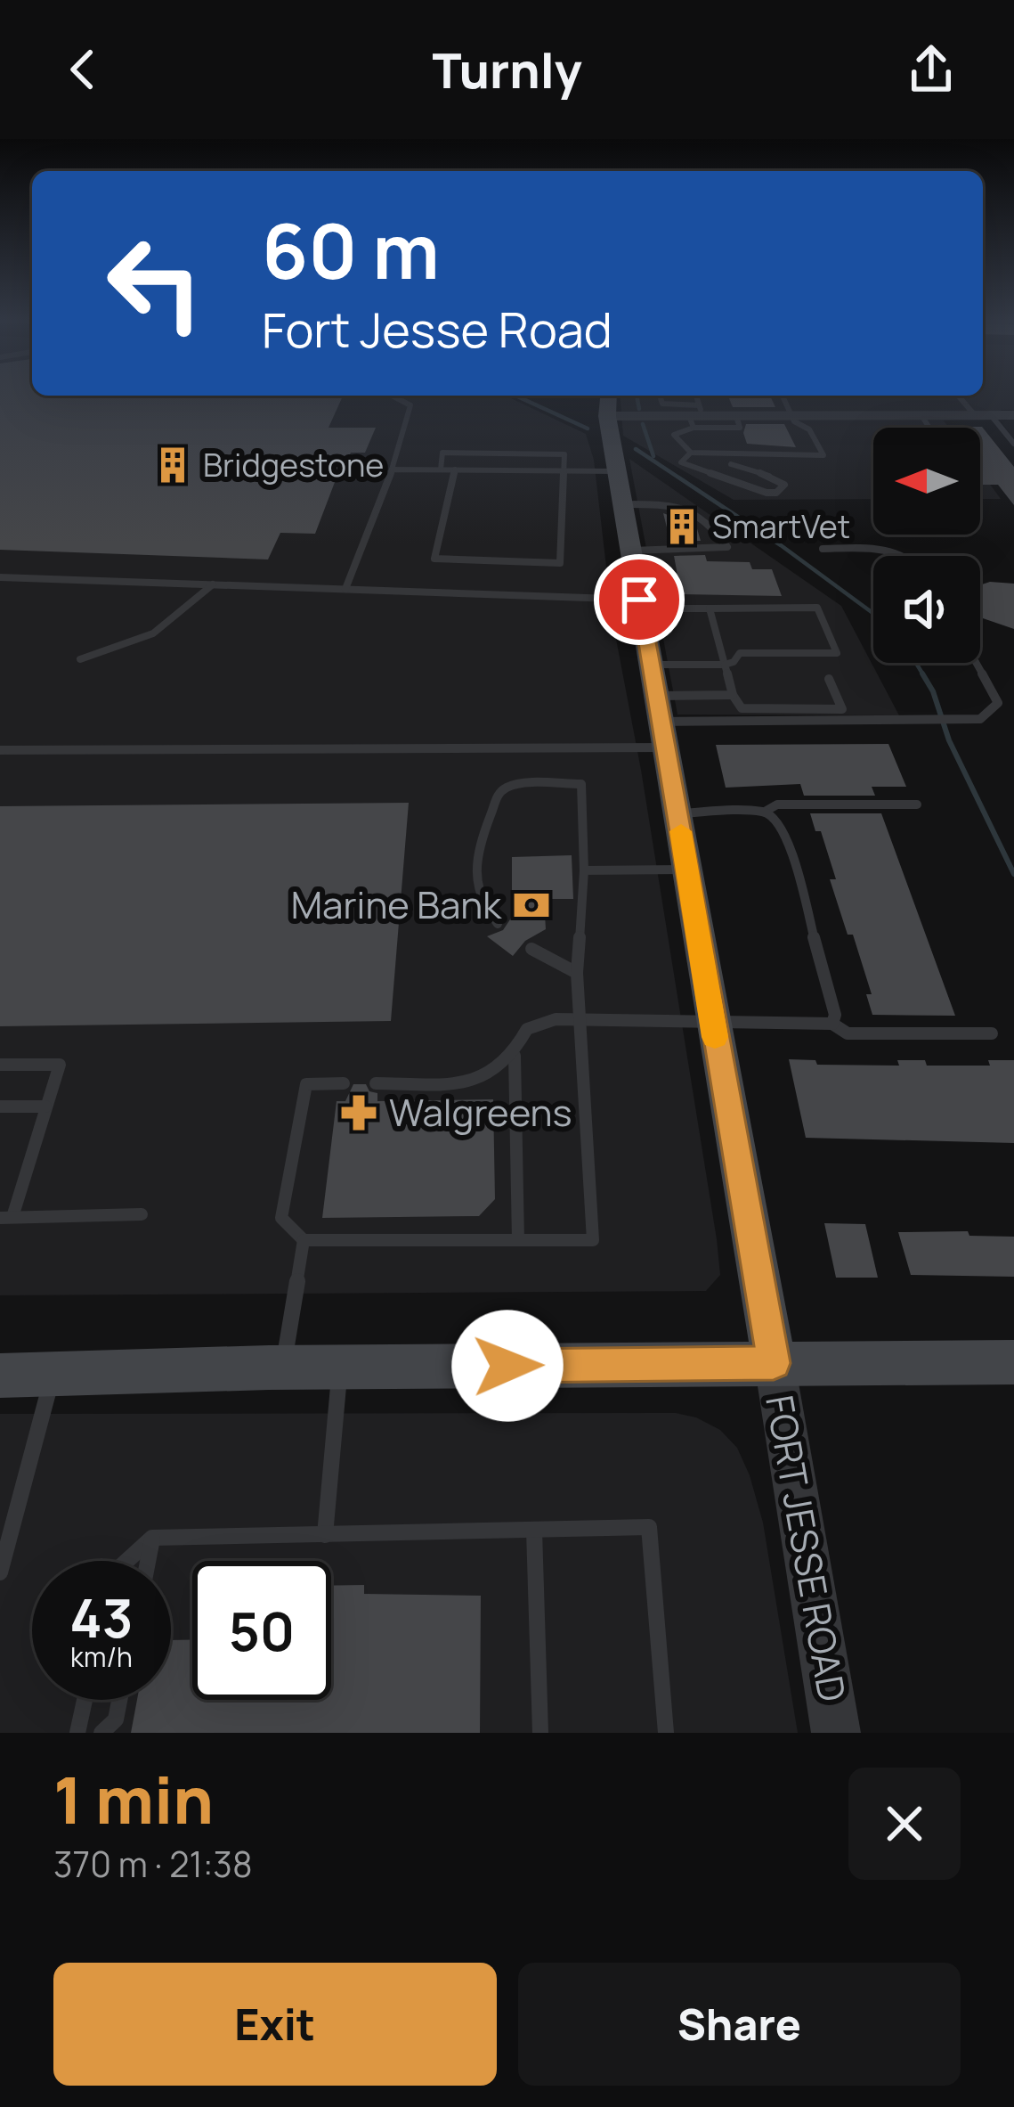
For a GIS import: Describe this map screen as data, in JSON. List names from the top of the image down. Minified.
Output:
{"streets":{"main road":["FORT JESSE ROAD"]},"places":{"building":["Bridgestone","SmartVet"],"bank":["Marine Bank"],"pharmacy":["Walgreens"]},"north":"left","page":{"header":"Turnly","turn":["60 m","Fort Jesse Road"],"speed":"43 km/h","limit":"50","heading":["1 min","370 m · 21:38"],"buttons":["Exit","Share"]}}
